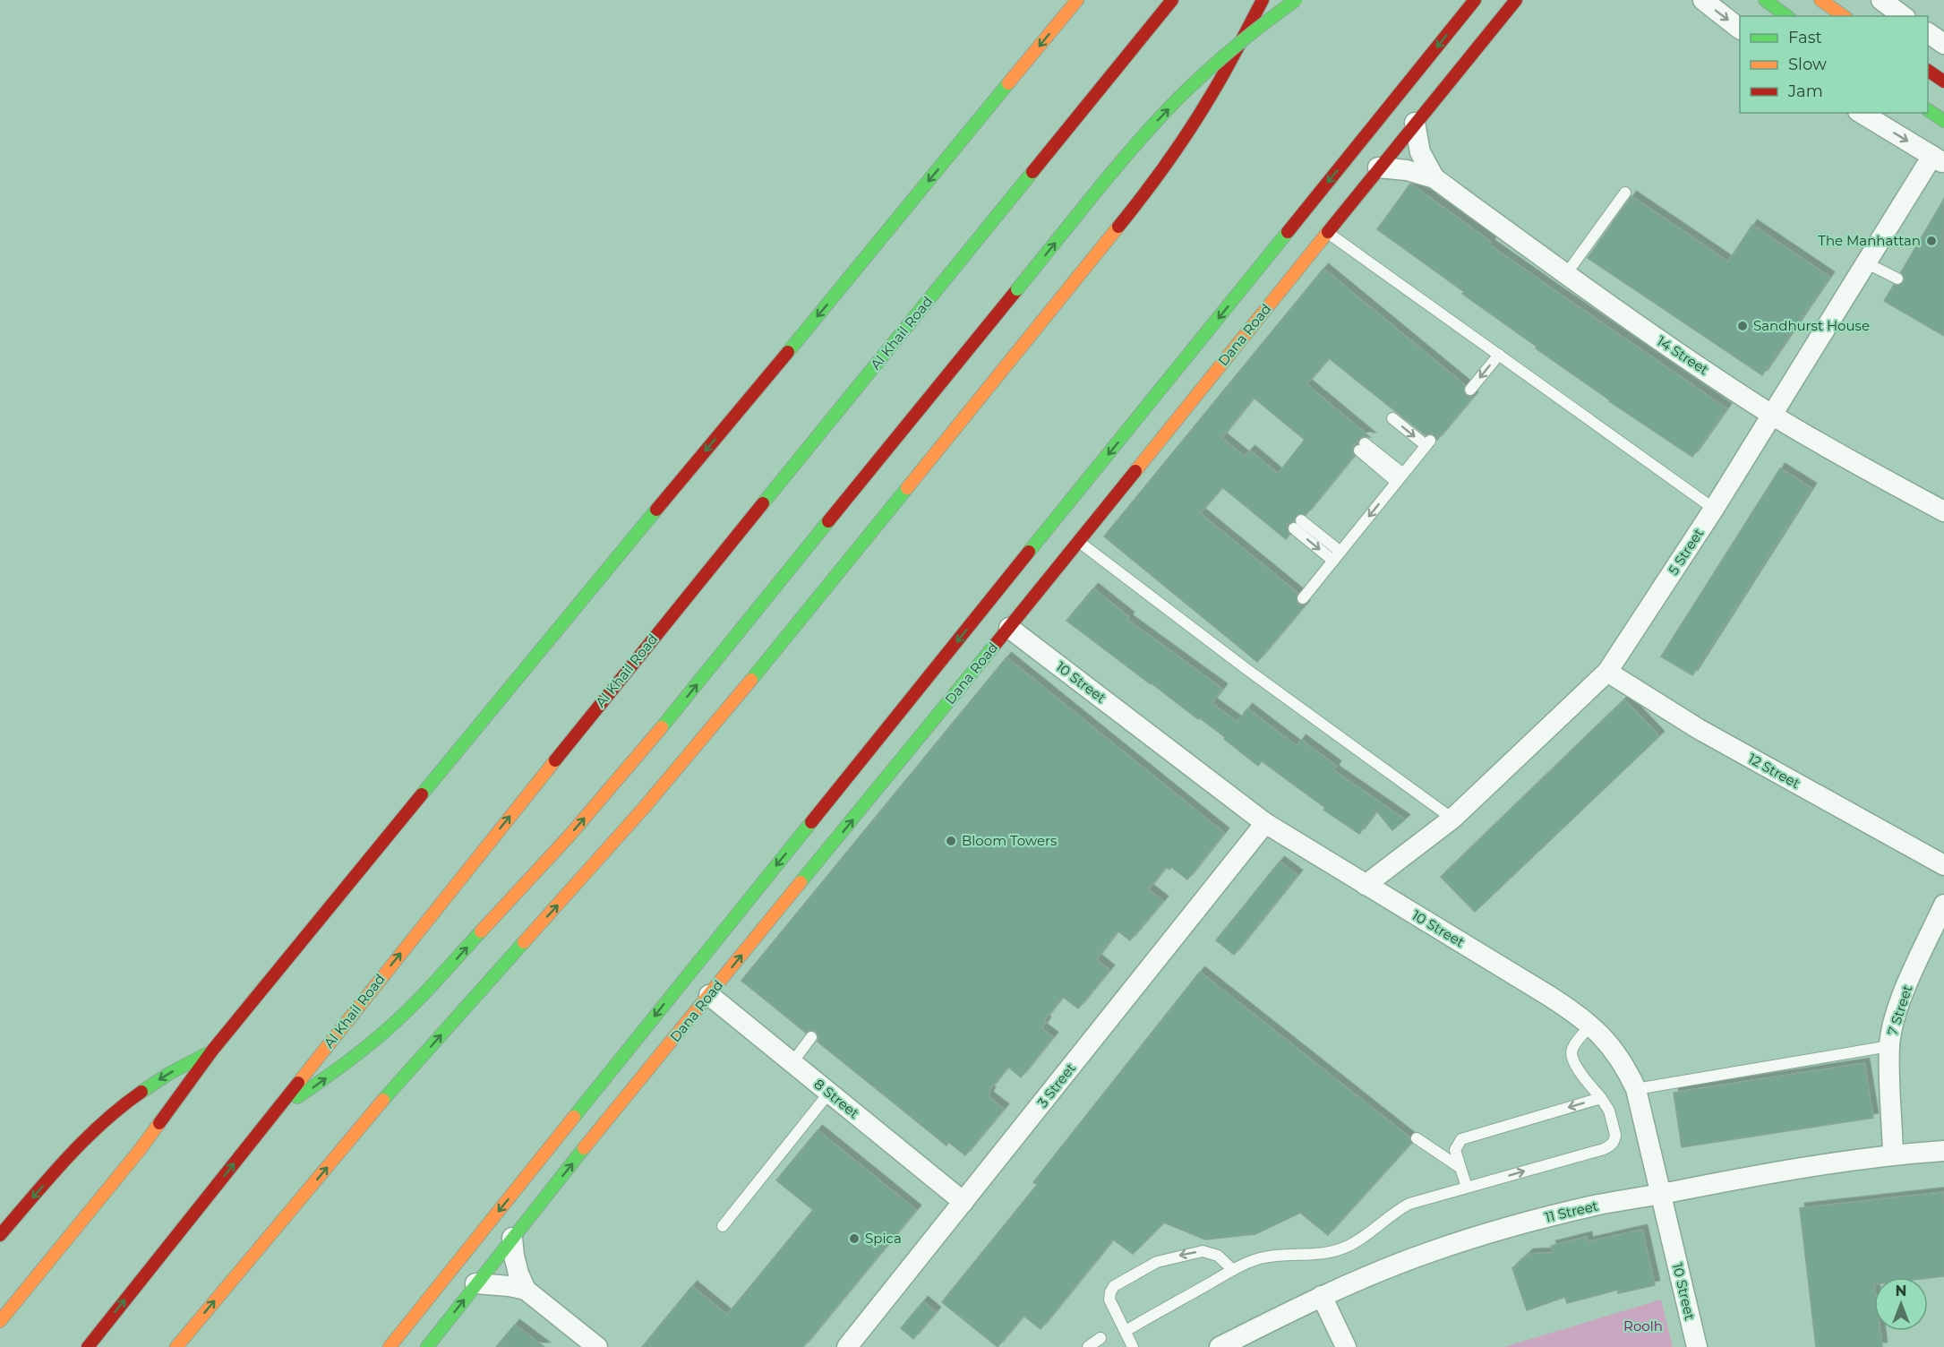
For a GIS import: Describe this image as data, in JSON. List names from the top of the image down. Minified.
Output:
{"streets":{"main road":["Al Khail Road","Dana Road"],"street":["14 Street","5 Street","10 Street","12 Street","7 Street","3 Street","8 Street","11 Street"]},"crossings":[["Dana Road","14 Street"],["Dana Road","10 Street"],["Dana Road","8 Street"],["14 Street","5 Street"],["5 Street","10 Street"],["5 Street","12 Street"],["10 Street","3 Street"],["10 Street","11 Street"],["7 Street","11 Street"],["3 Street","8 Street"]],"parks":["Roolh"],"places":["The Manhattan","Sandhurst House","Bloom Towers","Spica"],"legend":["Fast","Slow","Jam"],"north":"top"}
